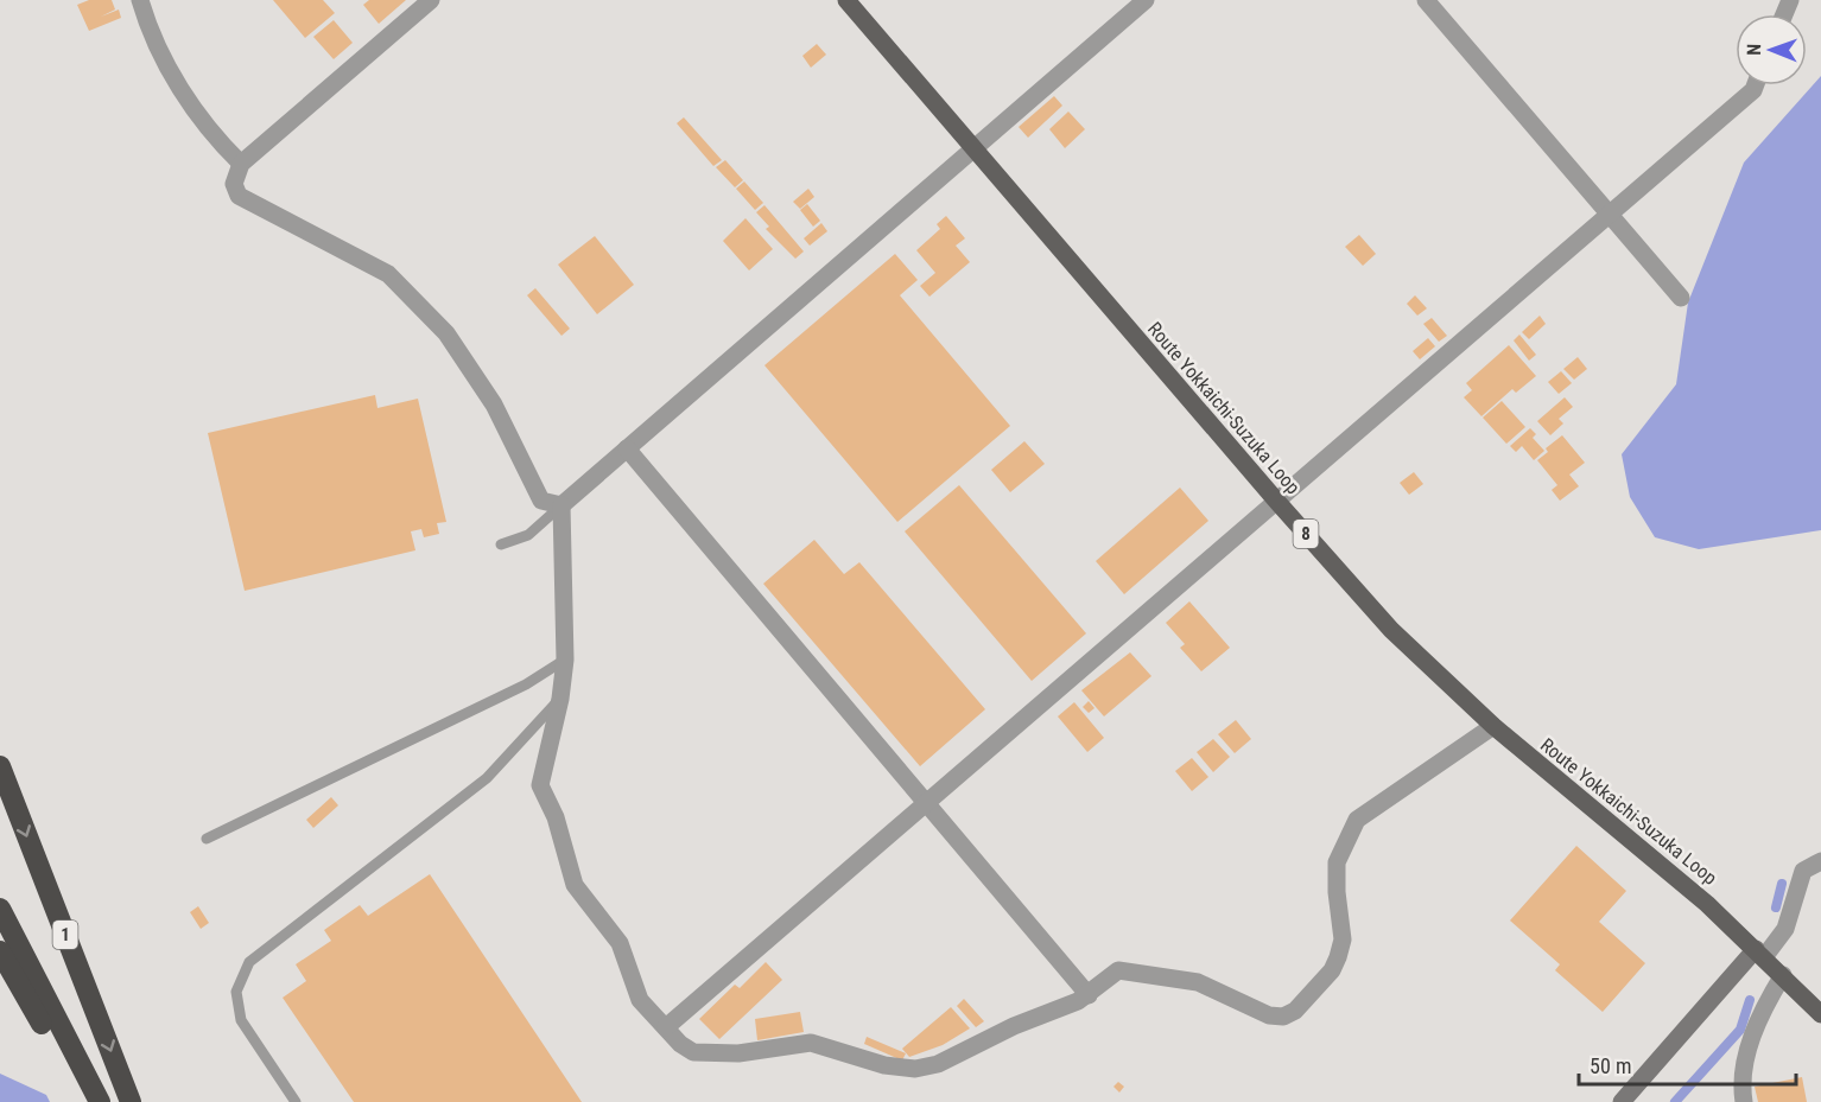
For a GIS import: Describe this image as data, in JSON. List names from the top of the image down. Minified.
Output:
{"streets":{"highway":["1"],"main road":["Route Yokkaichi-Suzuka Loop","8"]},"scale_bar":"50 m","north":"left"}
